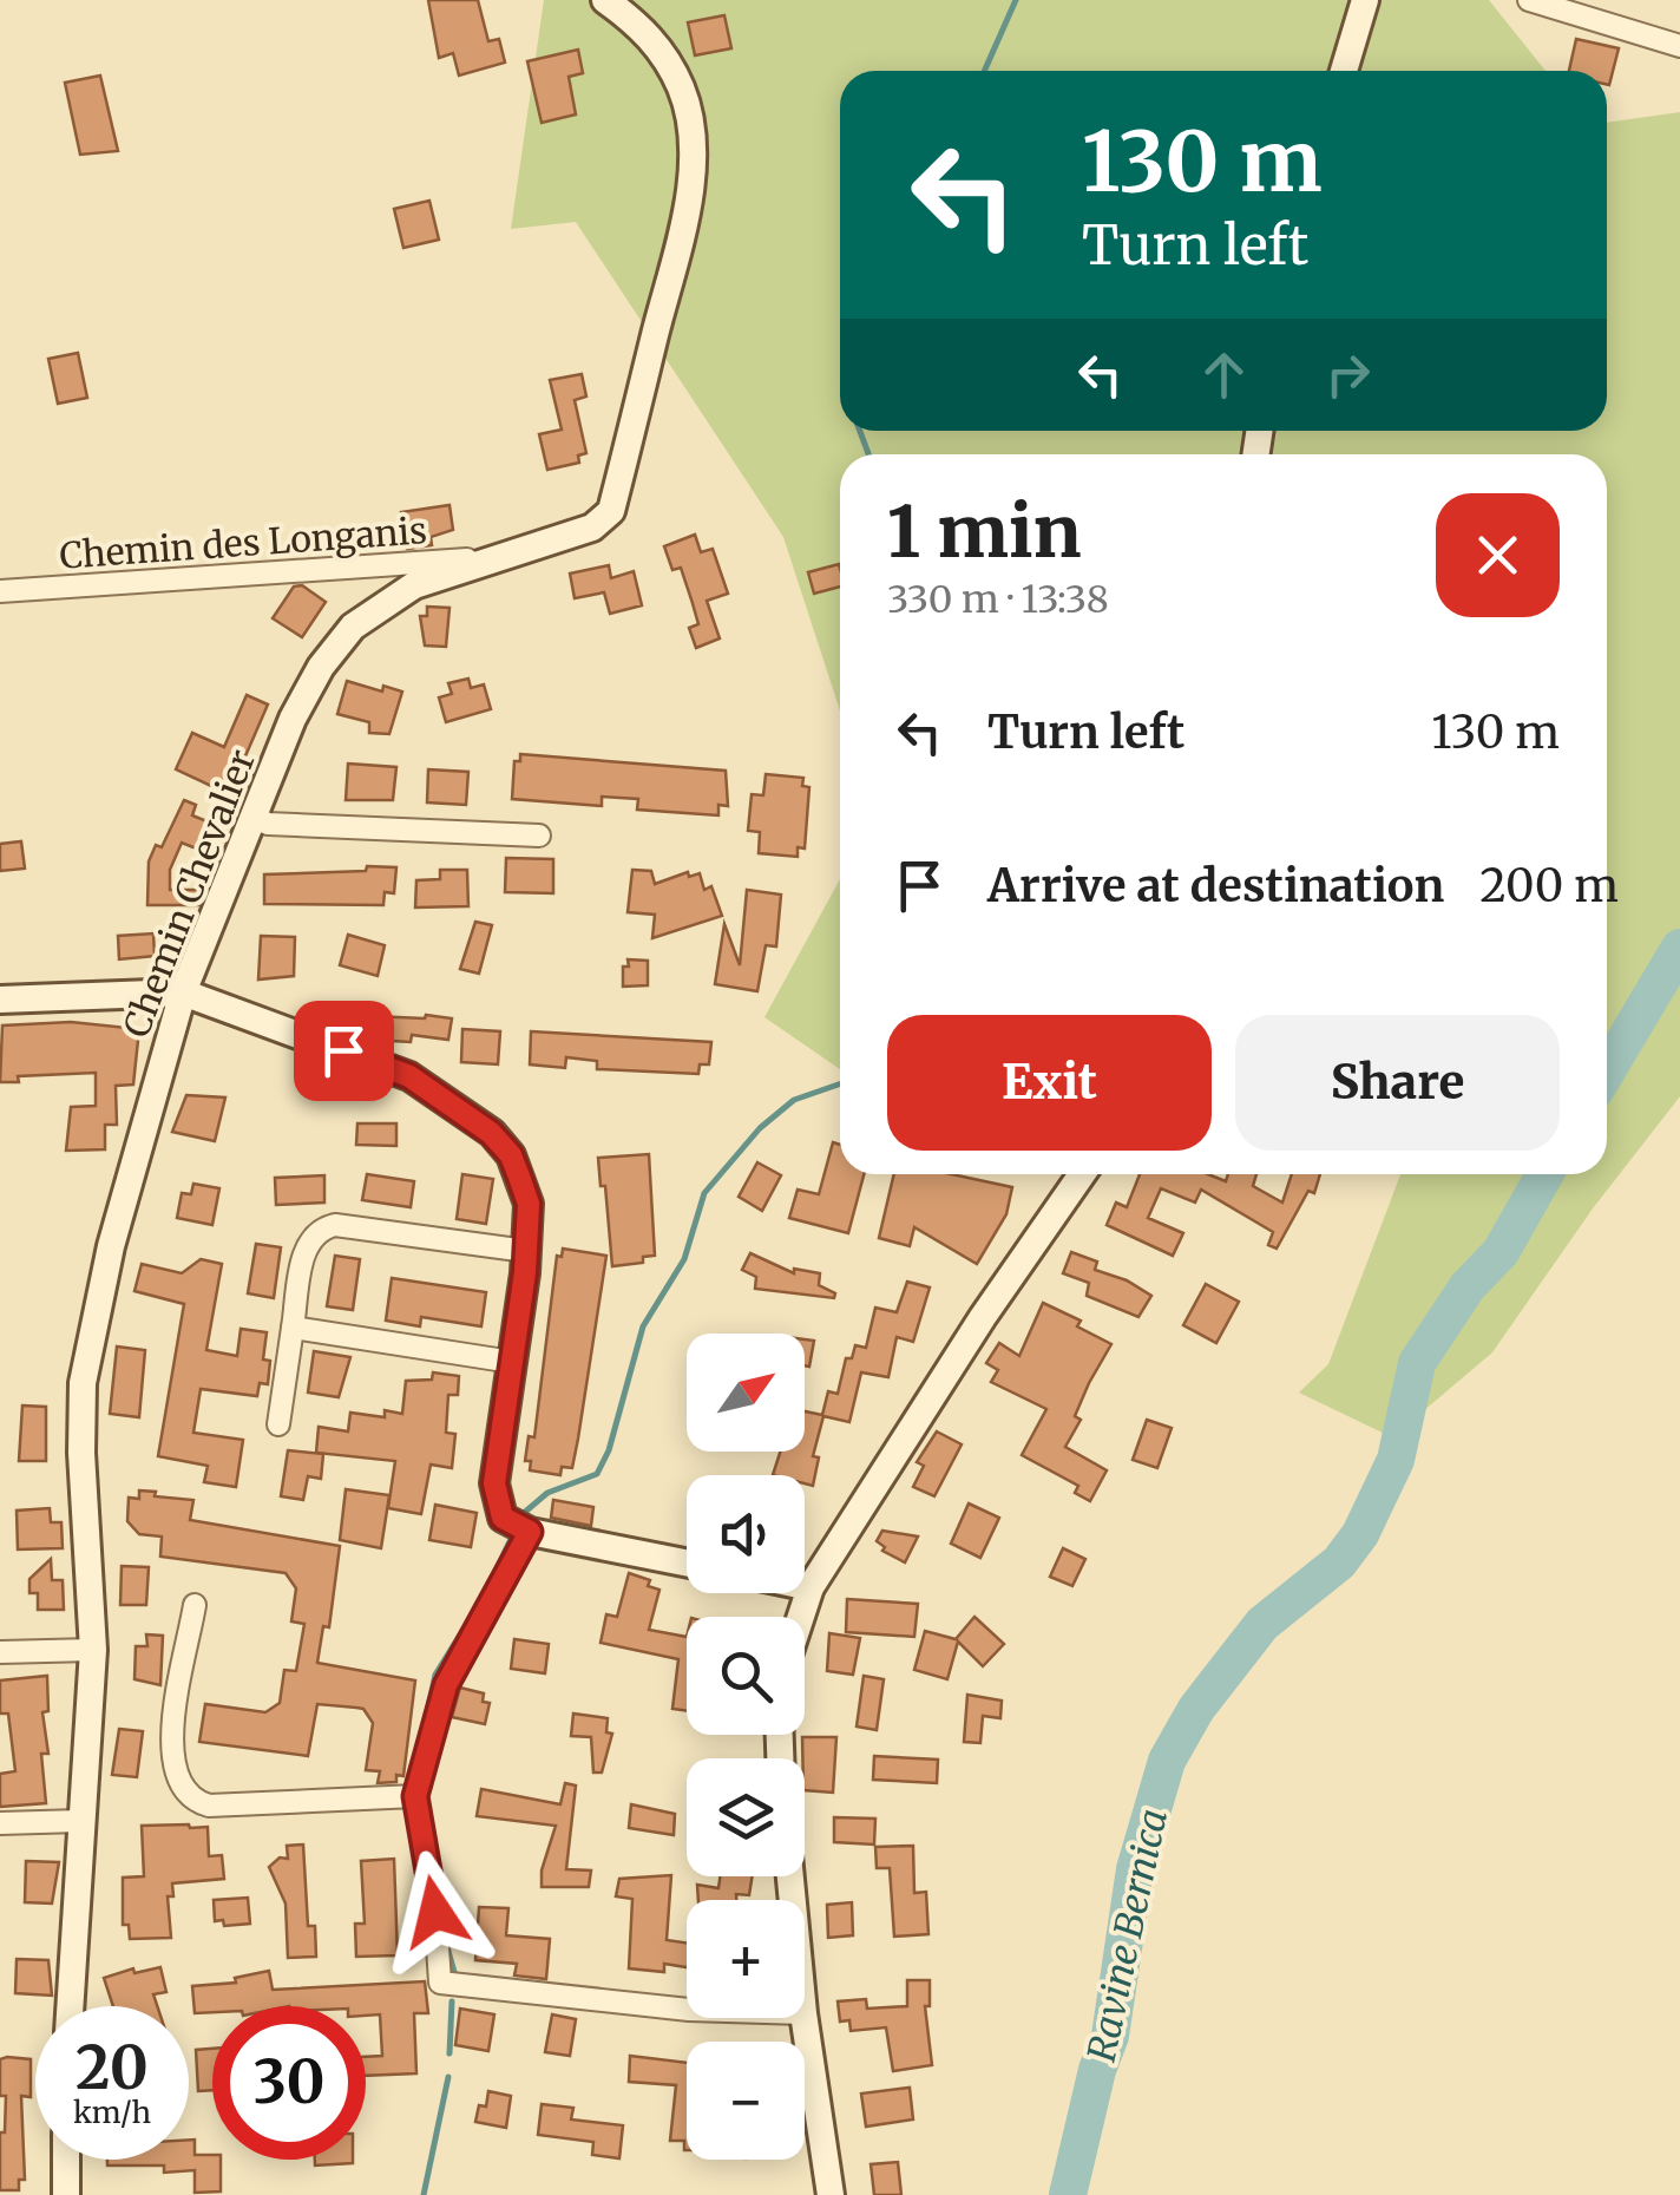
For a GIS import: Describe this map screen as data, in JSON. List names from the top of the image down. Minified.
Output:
{"streets":{"street":["Chemin des Longanis","Chemin Chevalier"]},"crossings":[["Chemin des Longanis","Chemin Chevalier"]],"water":["Ravine Bernica"],"north":"top right","page":{"turn":["130 m","Turn left"],"heading":["1 min","330 m · 13:38"],"list":[{"name":"Turn left","value":"130 m"},{"name":"Arrive at destination","value":"200 m"}],"buttons":["Exit","Share"],"map_buttons":["+","−"],"speed":"20 km/h","limit":"30"}}
